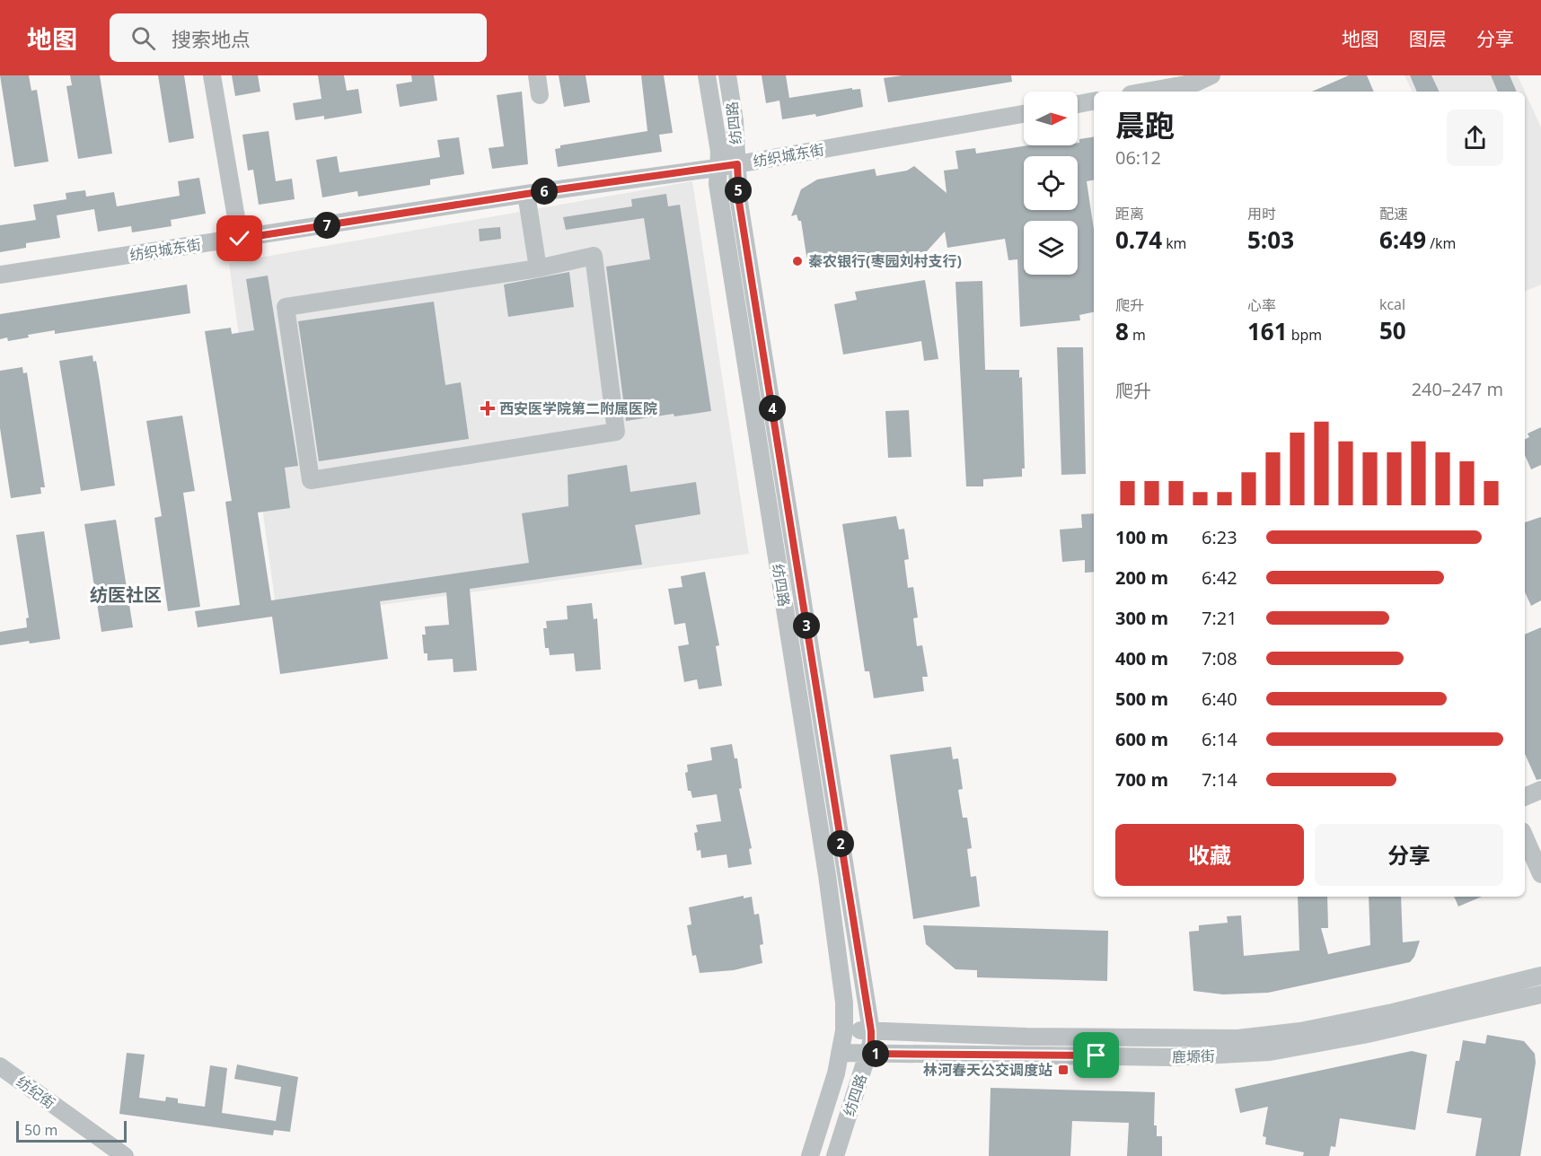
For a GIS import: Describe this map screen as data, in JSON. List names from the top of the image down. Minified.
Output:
{"streets":{"street":["纺四路","纺织城东街","鹿塬街","纺纪街"]},"crossings":[["纺四路","纺织城东街"],["纺四路","鹿塬街"]],"districts":["纺医社区"],"places":{"other":["秦农银行(枣园刘村支行)"],"health":["西安医学院第二附属医院"],"transit":["林河春天公交调度站"]},"scale_bar":"50 m","north":"right","page":{"header":"地图","search":"搜索地点","nav":["地图","图层","分享"],"heading":["晨跑","06:12"],"pins":["5","6","7","4","3","2","1"],"stats":[["距离","0.74 km"],["用时","5:03"],["配速","6:49 /km"],["爬升","8 m"],["心率","161 bpm"],["kcal","50"]],"chart":["爬升","240–247 m"],"list":[{"name":"100 m","note":"6:23"},{"name":"200 m","note":"6:42"},{"name":"300 m","note":"7:21"},{"name":"400 m","note":"7:08"},{"name":"500 m","note":"6:40"},{"name":"600 m","note":"6:14"},{"name":"700 m","note":"7:14"}],"buttons":["收藏","分享"],"scale":"50 m"}}
